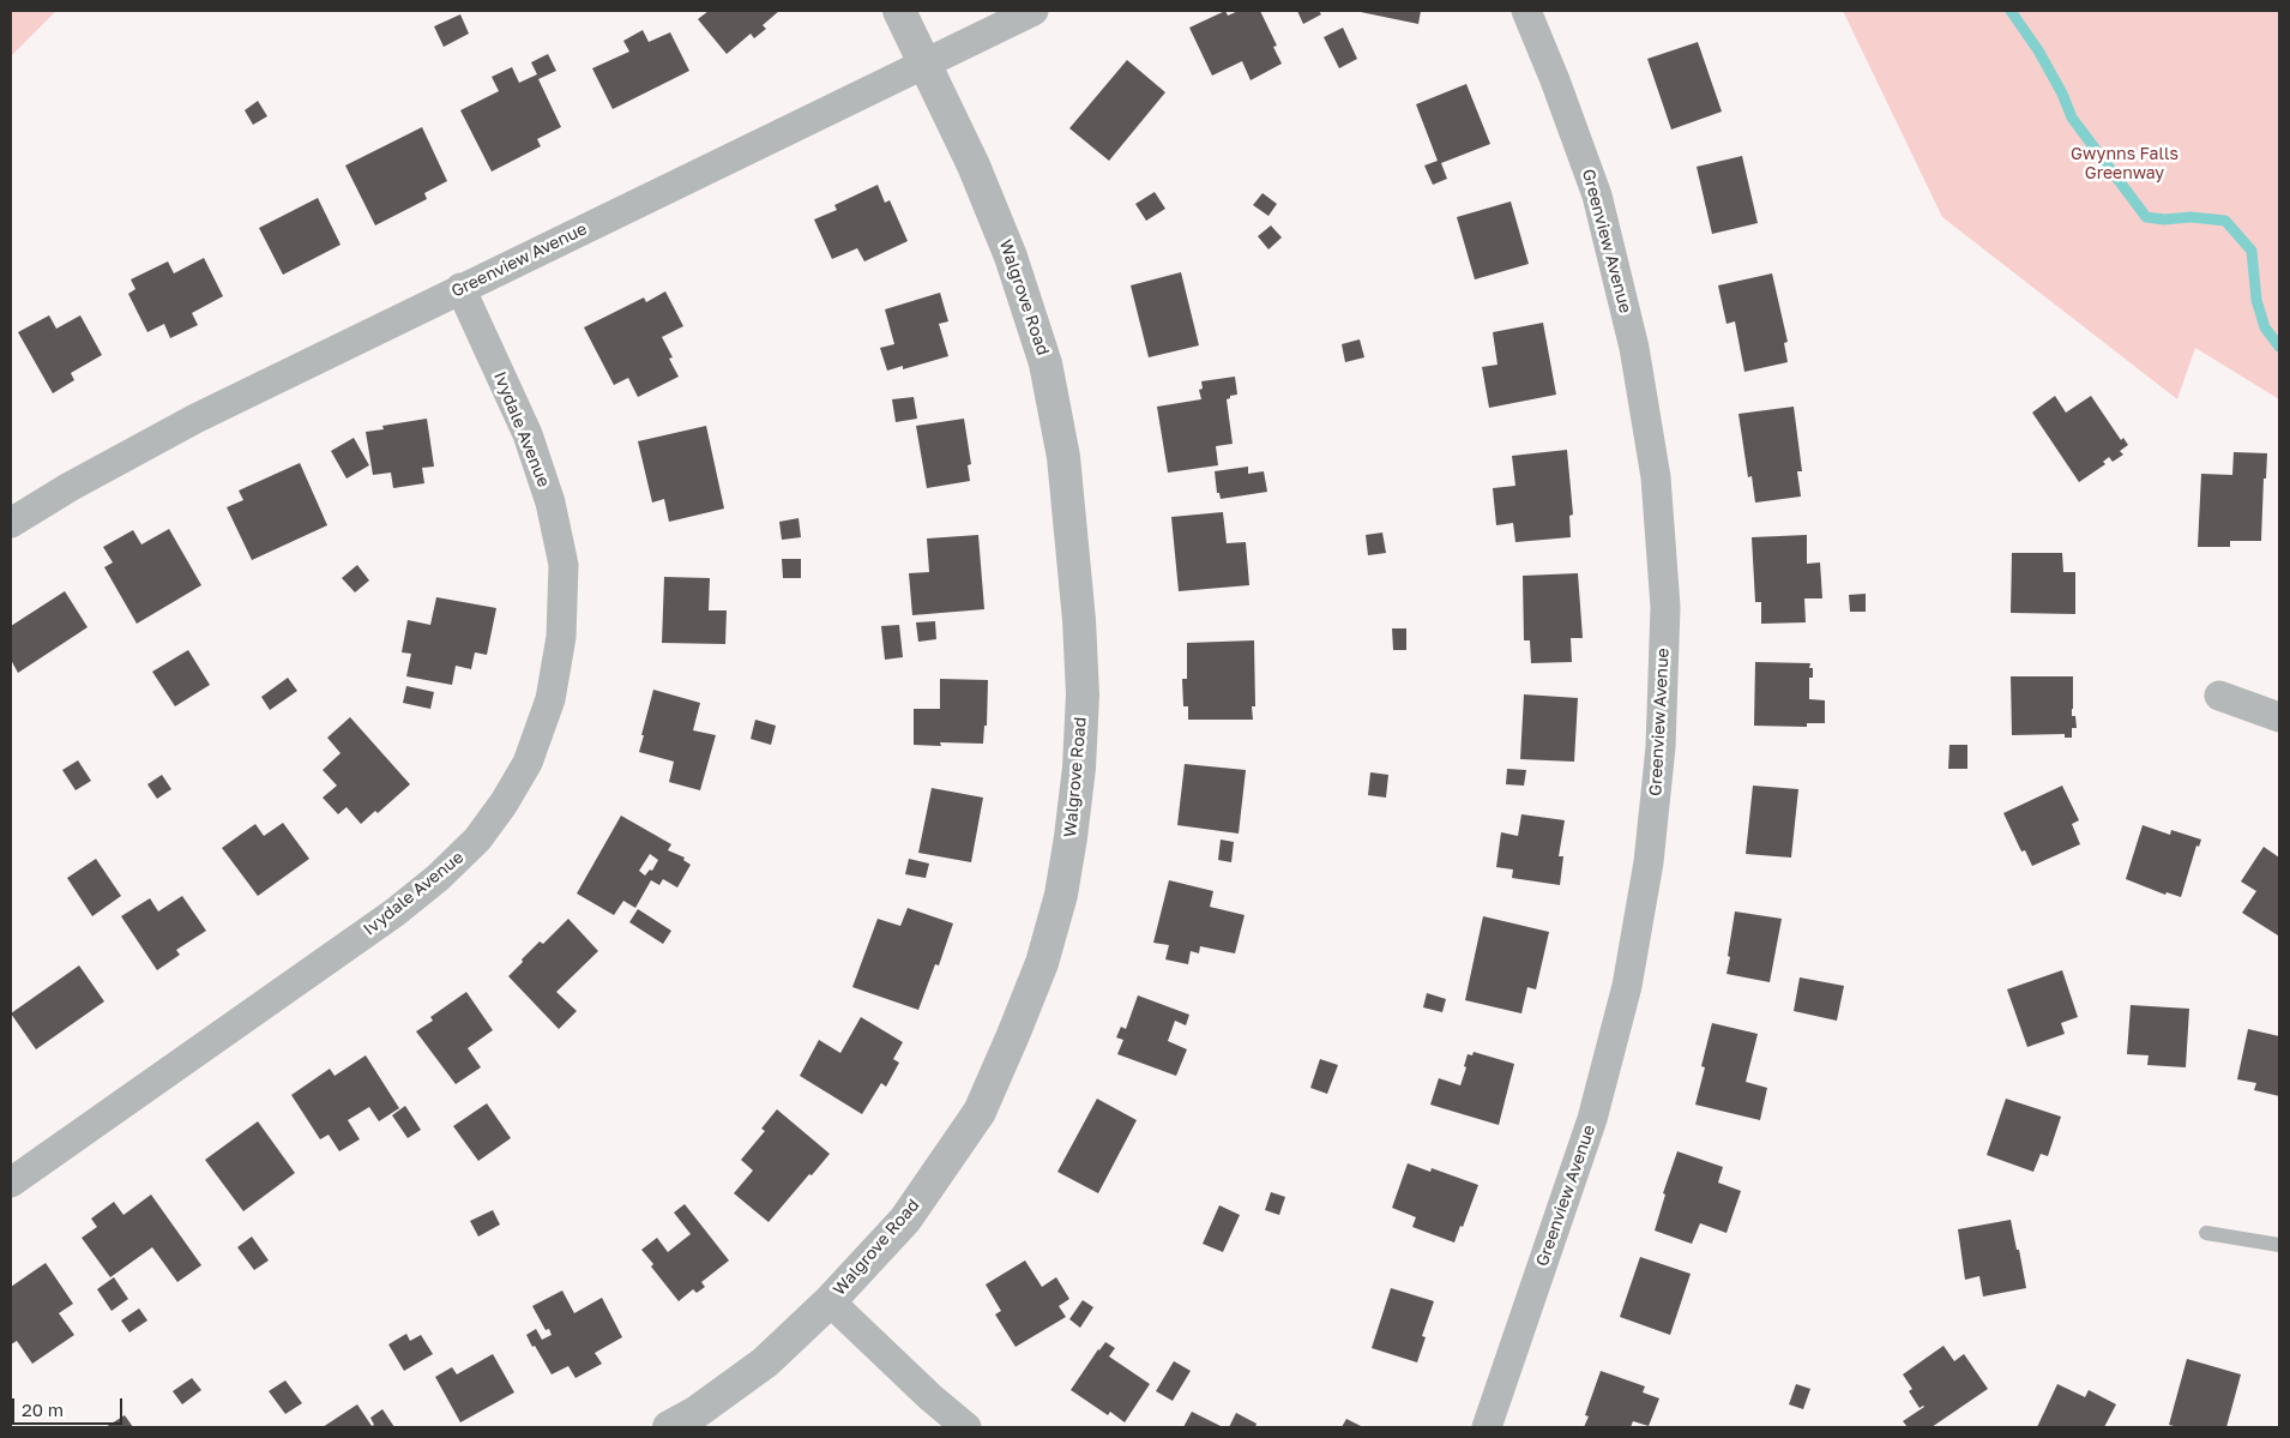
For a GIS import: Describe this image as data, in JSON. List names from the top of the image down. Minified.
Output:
{"streets":{"street":["Greenview Avenue","Walgrove Road","Ivydale Avenue"]},"crossings":[["Greenview Avenue","Walgrove Road"],["Greenview Avenue","Ivydale Avenue"]],"parks":["Gwynns Falls Greenway"],"scale_bar":"20 m"}
